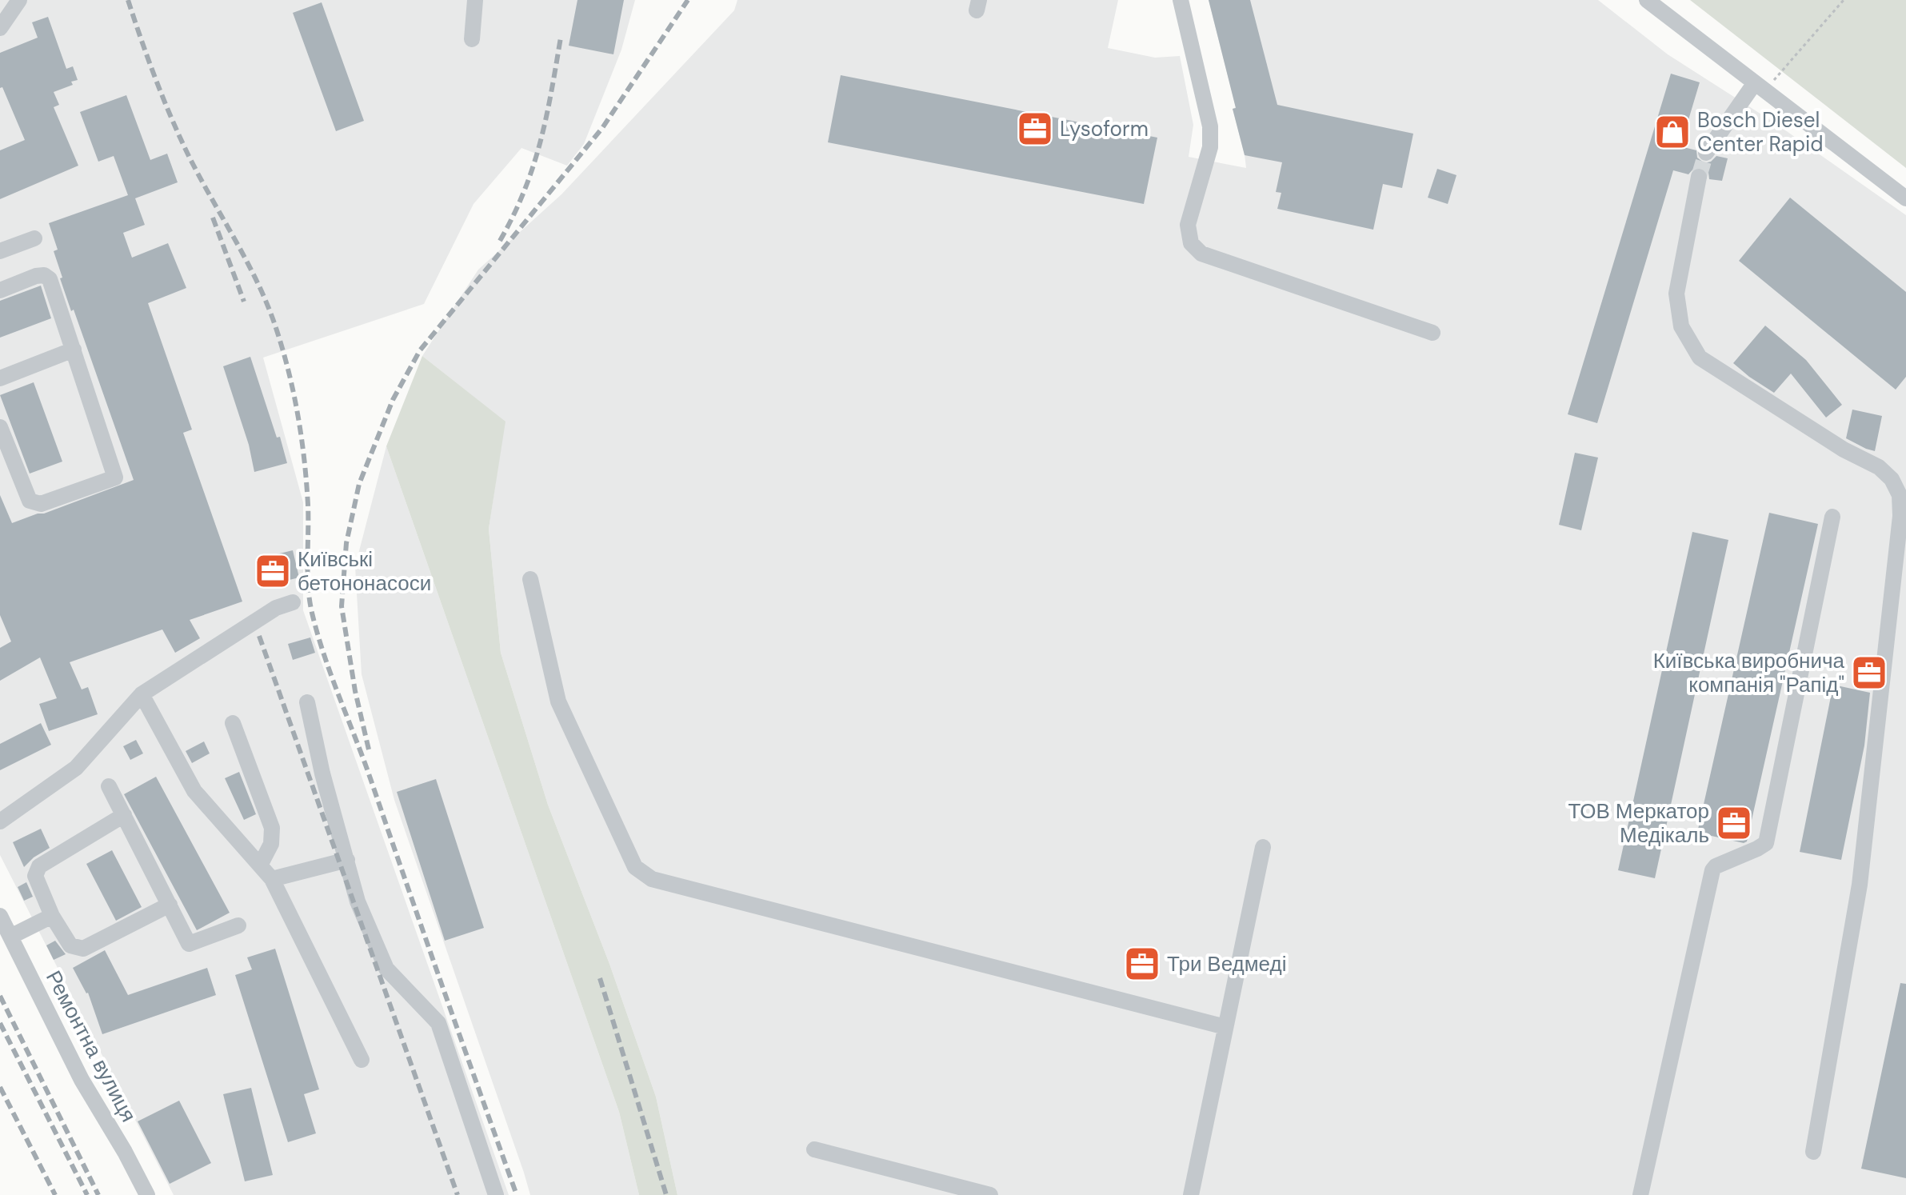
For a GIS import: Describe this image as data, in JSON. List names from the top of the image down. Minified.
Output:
{"streets":{"street":["Ремонтна вулиця"]},"places":{"office":["Lysoform","Київські бетононасоси","Київська виробнича компанія \"Рапід\"","ТОВ Меркатор Медікаль","Три Ведмеді"],"shop":["Bosch Diesel Center Rapid"]}}
